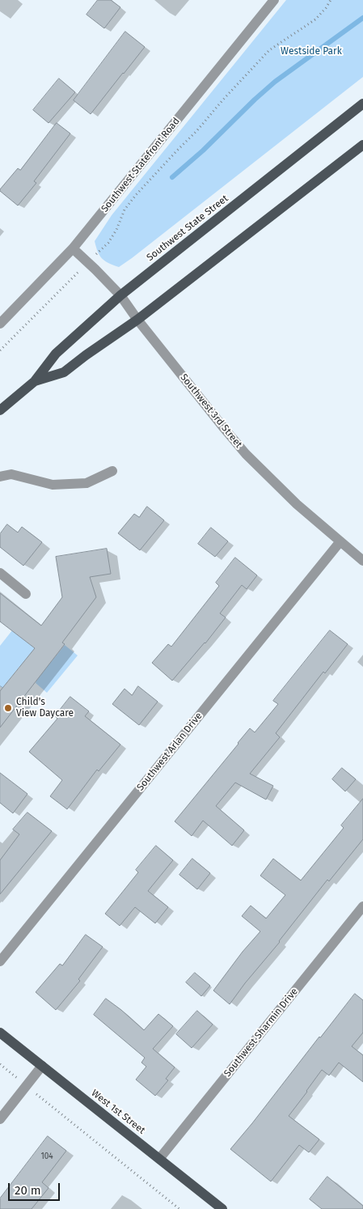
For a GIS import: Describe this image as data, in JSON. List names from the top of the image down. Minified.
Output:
{"streets":{"main road":["Southwest State Street","West 1st Street"],"street":["Southwest Statefront Road","Southwest 3rd Street","Southwest Arlan Drive","Southwest Sharmin Drive"]},"crossings":[["Southwest Statefront Road","Southwest 3rd Street"],["Southwest State Street","Southwest 3rd Street"],["Southwest 3rd Street","Southwest Arlan Drive"],["Southwest Sharmin Drive","West 1st Street"]],"parks":["Westside Park"],"places":["Child's View Daycare"],"house_numbers":["104"],"scale_bar":"20 m"}
